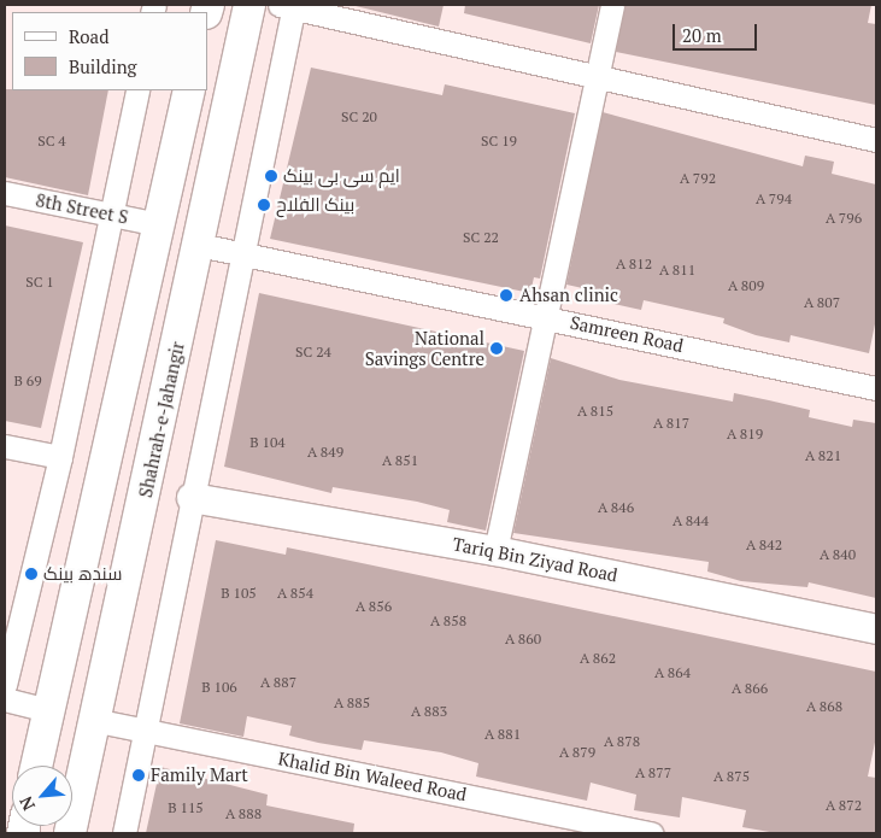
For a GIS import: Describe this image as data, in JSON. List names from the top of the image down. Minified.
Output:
{"streets":{"main road":["Shahrah-e-Jahangir"],"street":["8th Street S","Samreen Road","Tariq Bin Ziyad Road","Khalid Bin Waleed Road"]},"crossings":[["Samreen Road","Shahrah-e-Jahangir"],["Shahrah-e-Jahangir","Khalid Bin Waleed Road"]],"places":["ایم سی بی بینک","بینک الفلاح","Ahsan clinic","National Savings Centre","سندھ بینک","Family Mart"],"house_numbers":["SC 20","SC 4","SC 19","A 792","A 794","A 796","SC 22","A 812","A 811","SC 1","A 809","A 807","SC 24","B 69","A 815","A 817","A 819","B 104","A 849","A 821","A 851","A 846","A 844","A 842","A 840","B 105","A 854","A 856","A 858","A 860","A 862","A 864","A 887","B 106","A 866","A 885","A 868","A 883","A 881","A 878","A 879","A 877","A 875","A 872","B 115","A 888"],"legend":["Road","Building"],"scale_bar":"20 m","north":"bottom left"}
